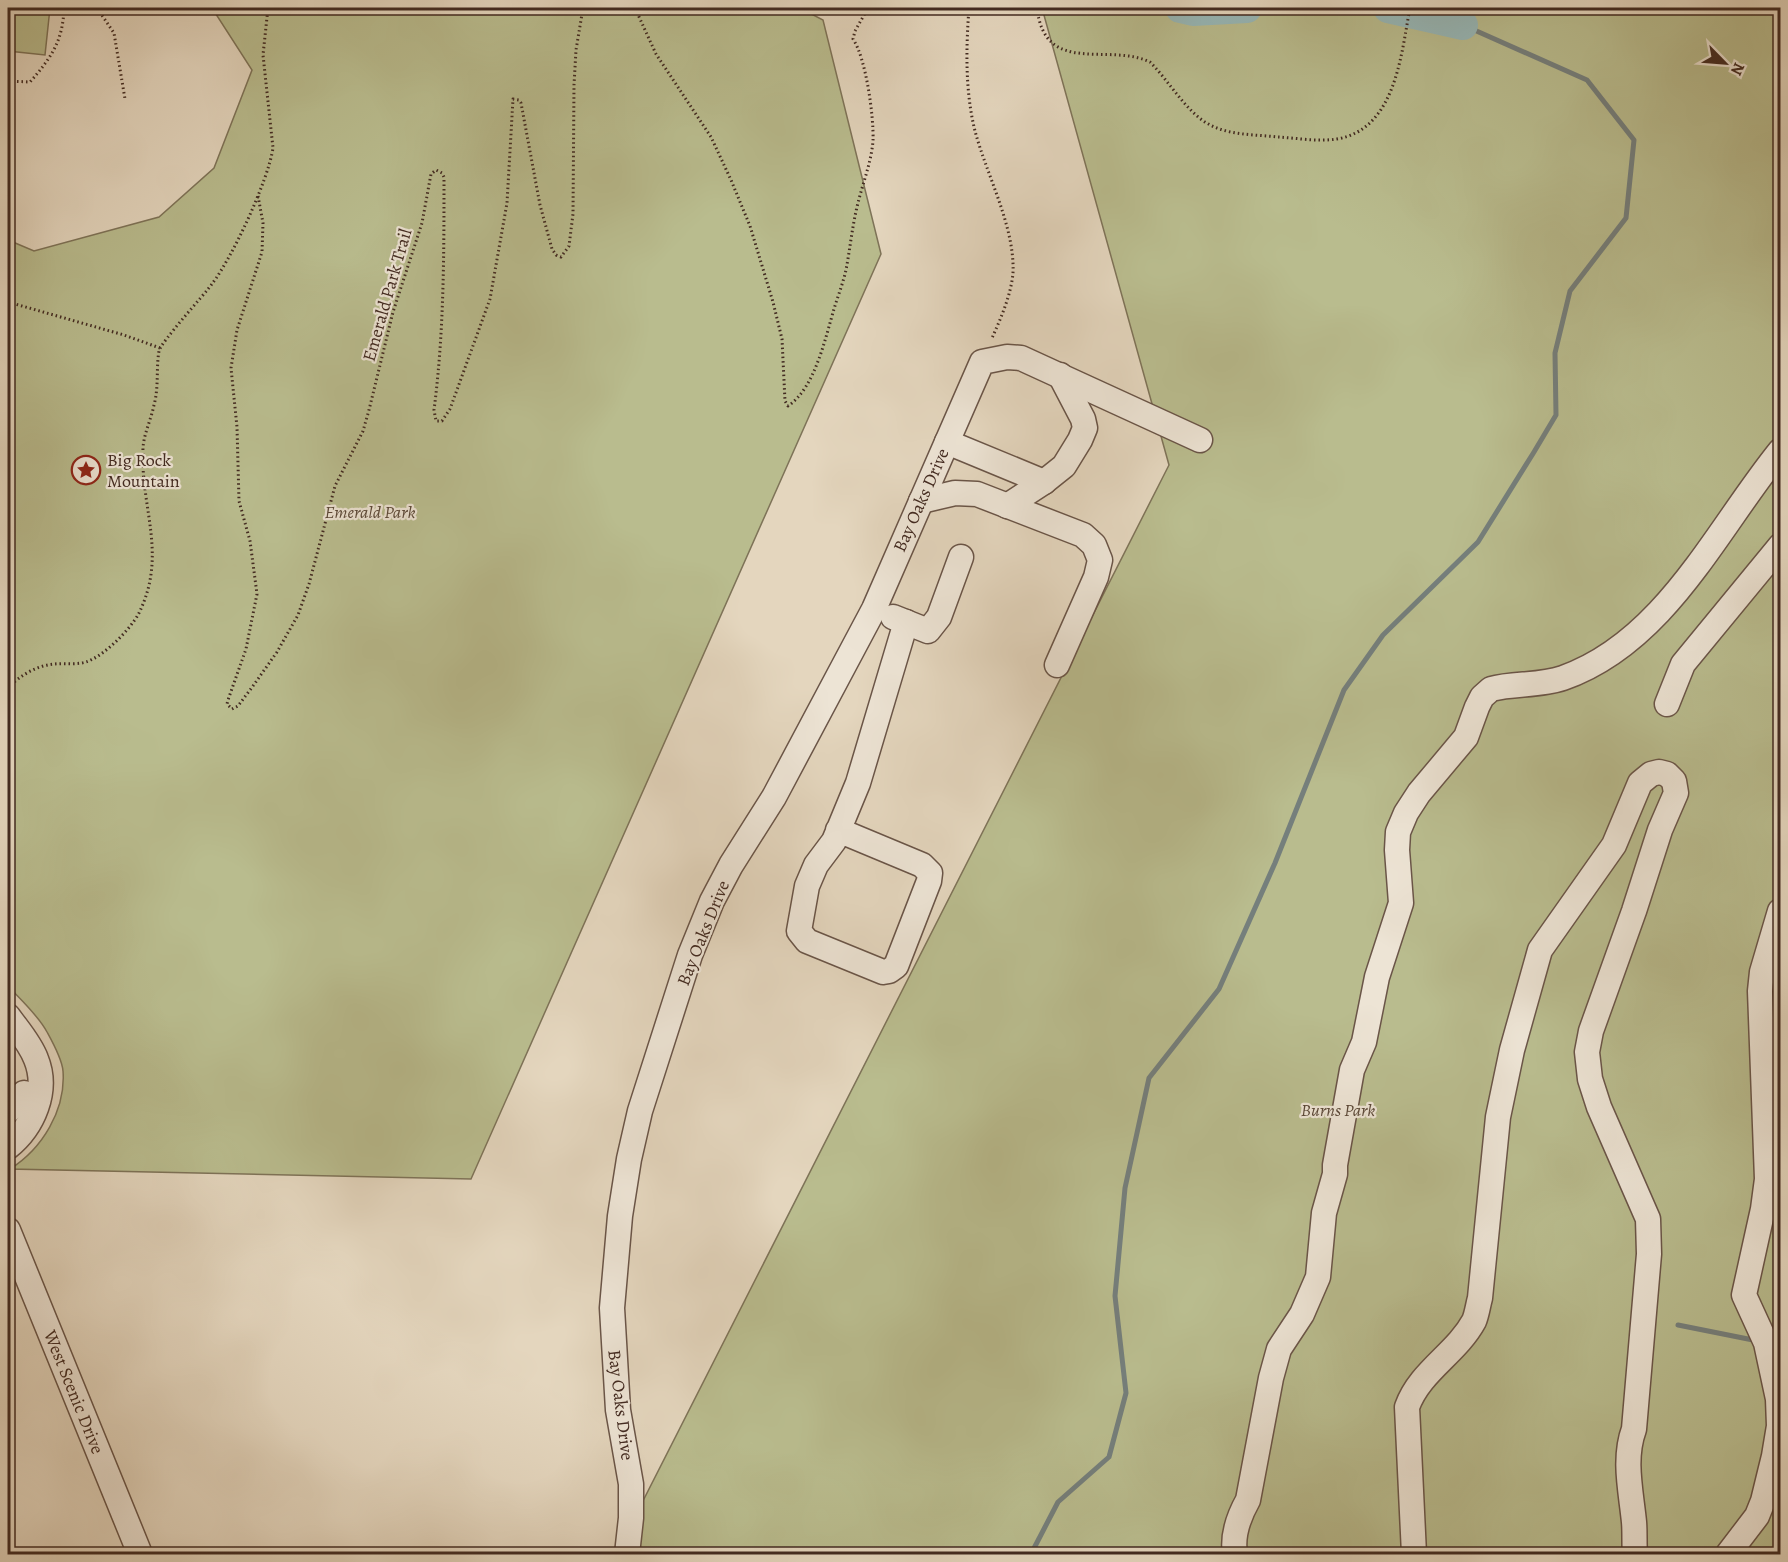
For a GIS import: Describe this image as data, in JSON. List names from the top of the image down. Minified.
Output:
{"streets":{"street":["Bay Oaks Drive","West Scenic Drive"],"path":["Emerald Park Trail"]},"parks":["Emerald Park","Burns Park"],"places":{"place":["Big Rock Mountain"]},"north":"bottom right"}
